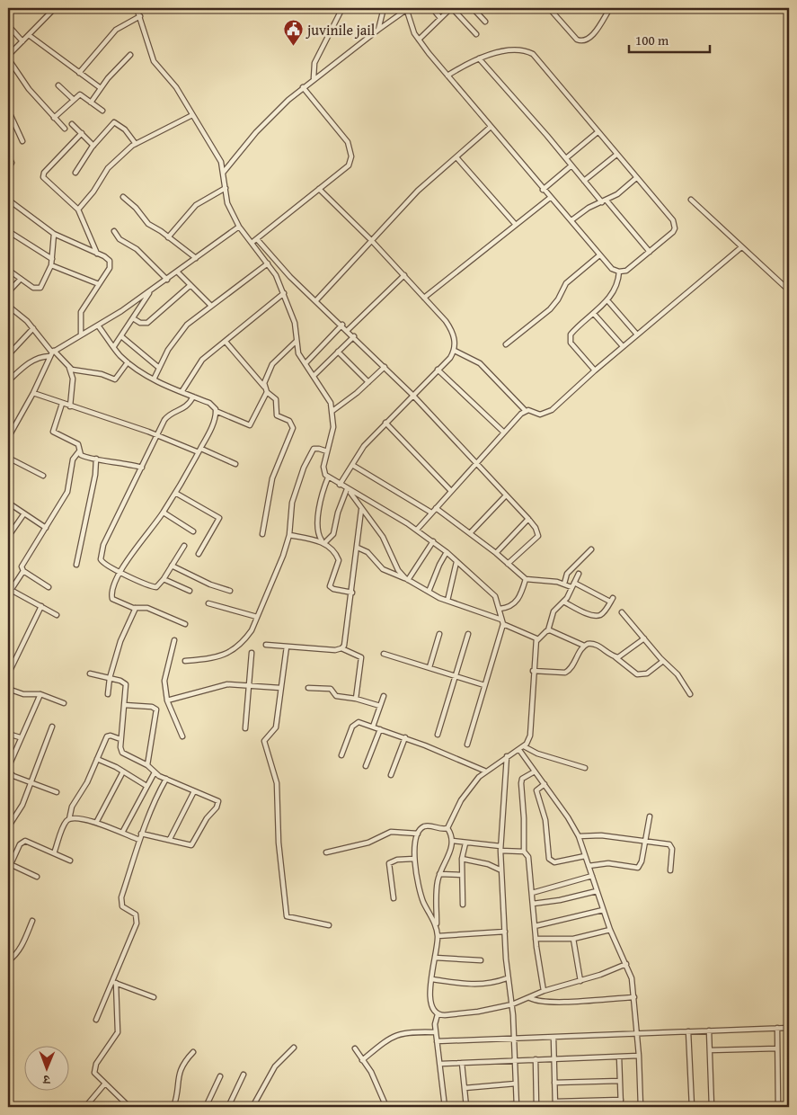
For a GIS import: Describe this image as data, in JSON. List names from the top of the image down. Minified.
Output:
{"places":{"public building":["juvinile jail"]},"scale_bar":"100 m","north":"bottom"}
